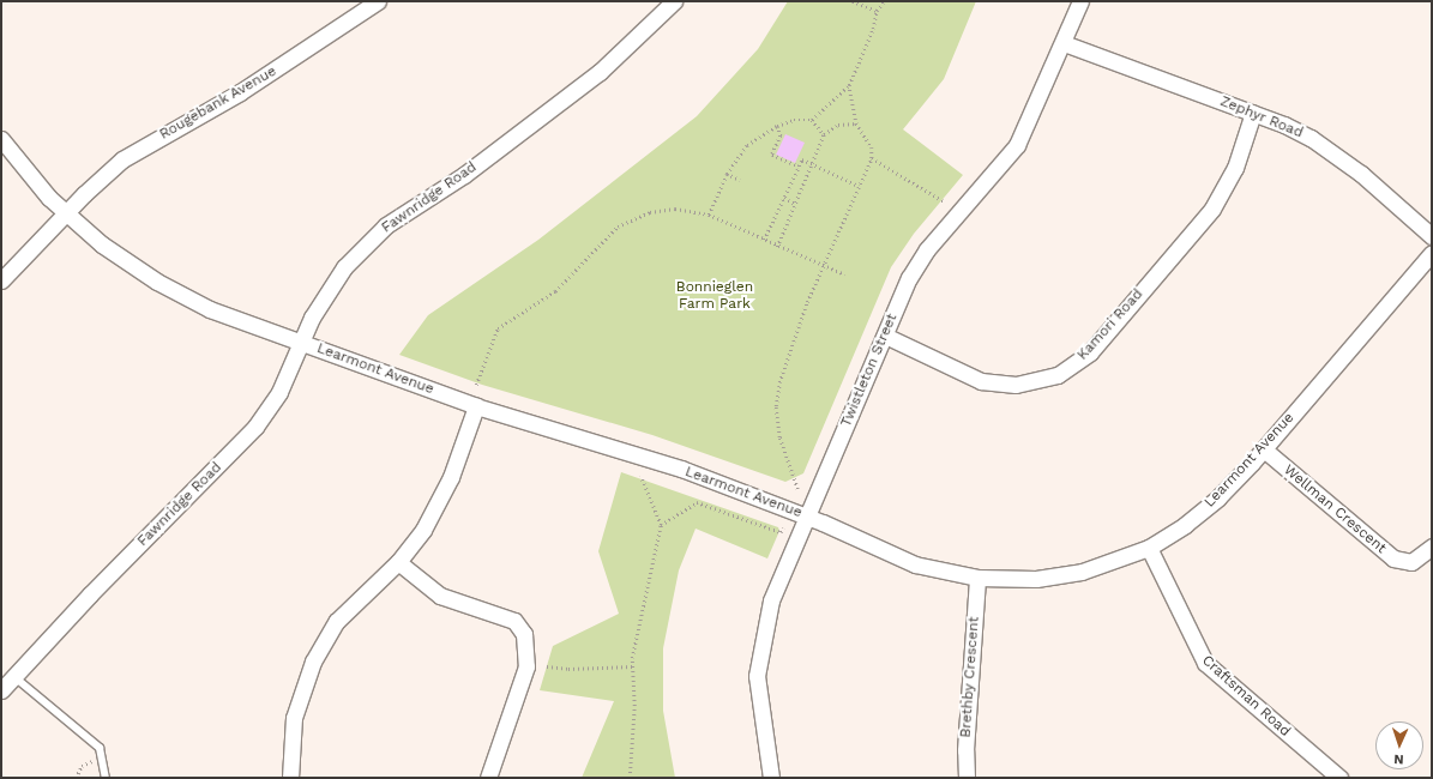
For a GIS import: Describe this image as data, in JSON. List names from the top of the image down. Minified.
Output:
{"streets":{"street":["Rougebank Avenue","Zephyr Road","Fawnridge Road","Kamori Road","Learmont Avenue","Twistleton Street","Wellman Crescent","Brethby Crescent","Craftsman Road"]},"crossings":[["Rougebank Avenue","Learmont Avenue"],["Zephyr Road","Kamori Road"],["Zephyr Road","Twistleton Street"],["Fawnridge Road","Learmont Avenue"],["Kamori Road","Twistleton Street"],["Learmont Avenue","Twistleton Street"],["Learmont Avenue","Wellman Crescent"],["Learmont Avenue","Brethby Crescent"],["Learmont Avenue","Craftsman Road"]],"parks":["Bonnieglen Farm Park"],"north":"bottom"}
